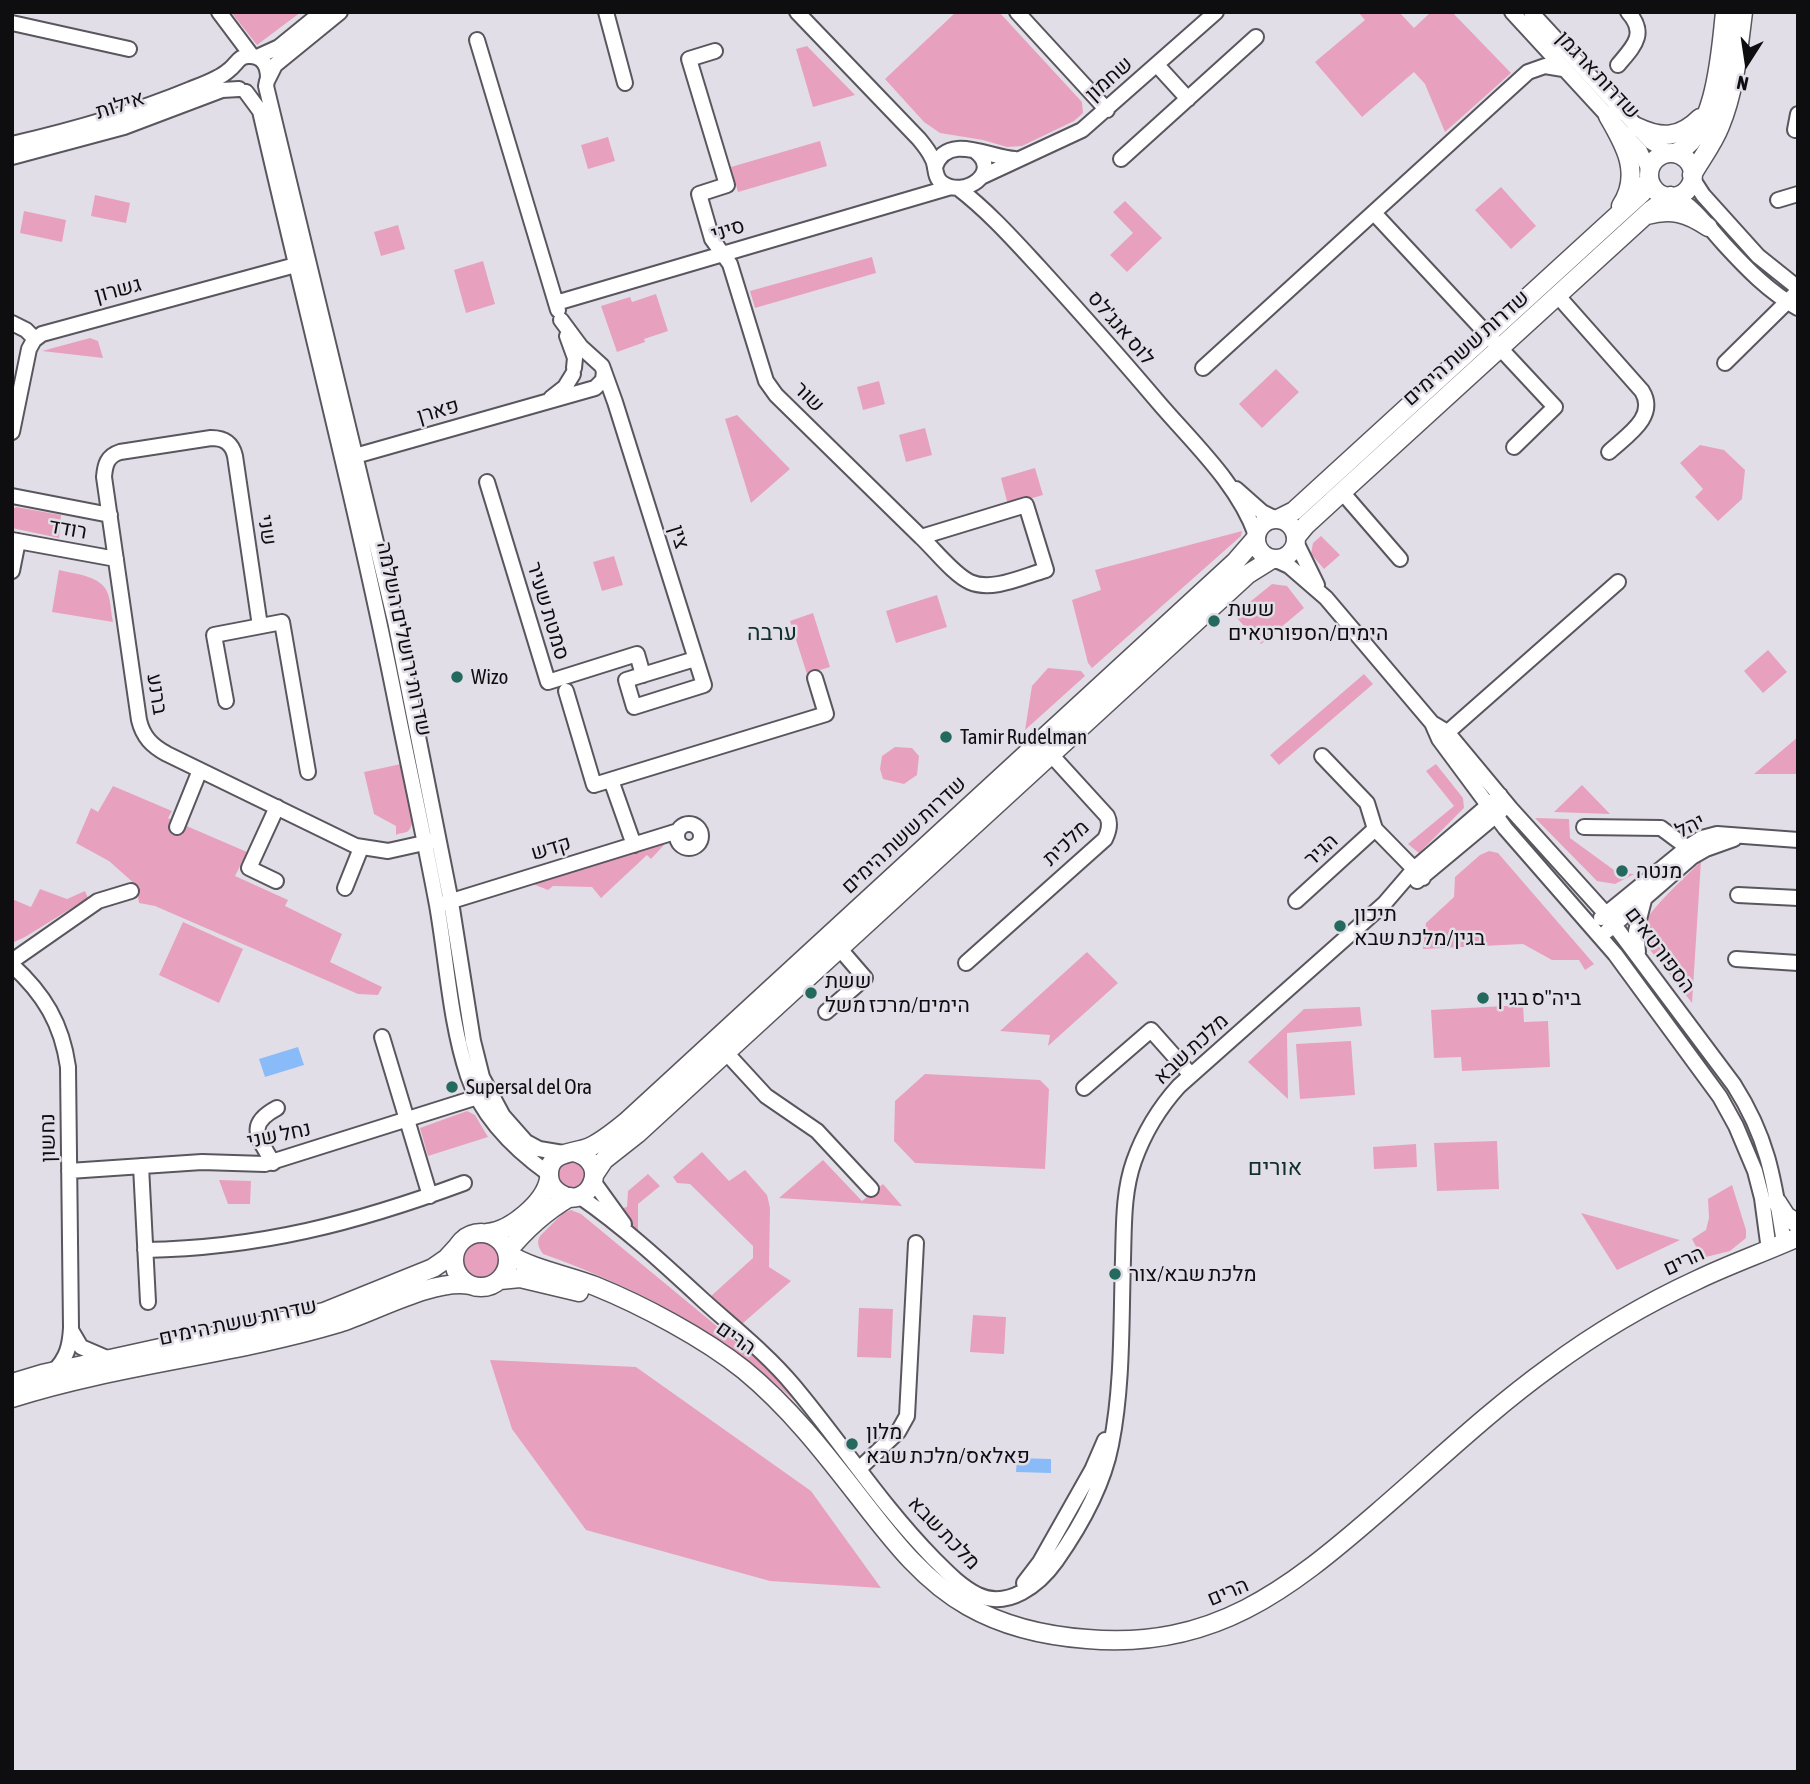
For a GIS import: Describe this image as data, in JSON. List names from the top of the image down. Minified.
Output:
{"streets":{"main road":["שדרות ששת הימים","הרים"],"street":["שדרות ארגמן","שחמון","אילות","סיני","גשרון","לוס אנג'לס","שור","פארן","רודד","שני","צין","סמטת שעיר","שדרות ירושלים השלמה","ברנע","יהל","מלכית","קדש","הגיר","הספורטאים","מלכת שבא","נחל שני","נחשון"]},"crossings":[["שדרות ארגמן","שדרות ששת הימים"],["שחמון","סיני"],["שחמון","לוס אנג'לס"],["אילות","שדרות ירושלים השלמה"],["סיני","לוס אנג'לס"],["סיני","שור"],["סיני","צין"],["גשרון","שדרות ירושלים השלמה"],["לוס אנג'לס","שדרות ששת הימים"],["לוס אנג'לס","הספורטאים"],["שדרות ששת הימים","שדרות ירושלים השלמה"],["שדרות ששת הימים","מלכית"],["שדרות ששת הימים","הספורטאים"],["שדרות ששת הימים","מלכת שבא"],["שדרות ששת הימים","נחשון"],["שדרות ששת הימים","הרים"],["פארן","צין"],["פארן","שדרות ירושלים השלמה"],["רודד","ברנע"],["שני","ברנע"],["צין","סמטת שעיר"],["שדרות ירושלים השלמה","ברנע"],["שדרות ירושלים השלמה","קדש"],["שדרות ירושלים השלמה","מלכת שבא"],["שדרות ירושלים השלמה","נחל שני"],["יהל","הספורטאים"],["הספורטאים","מלכת שבא"],["הספורטאים","הרים"],["נחל שני","נחשון"]],"districts":["ערבה","אורים"],"places":["ששת הימים/הספורטאים","Wizo","Tamir Rudelman","מנטה","תיכון בגין/מלכת שבא","ששת הימים/מרכז משל","ביה\"ס בגין","Supersal del Ora","מלכת שבא/צור","מלון פאלאס/מלכת שבא"],"north":"bottom"}
